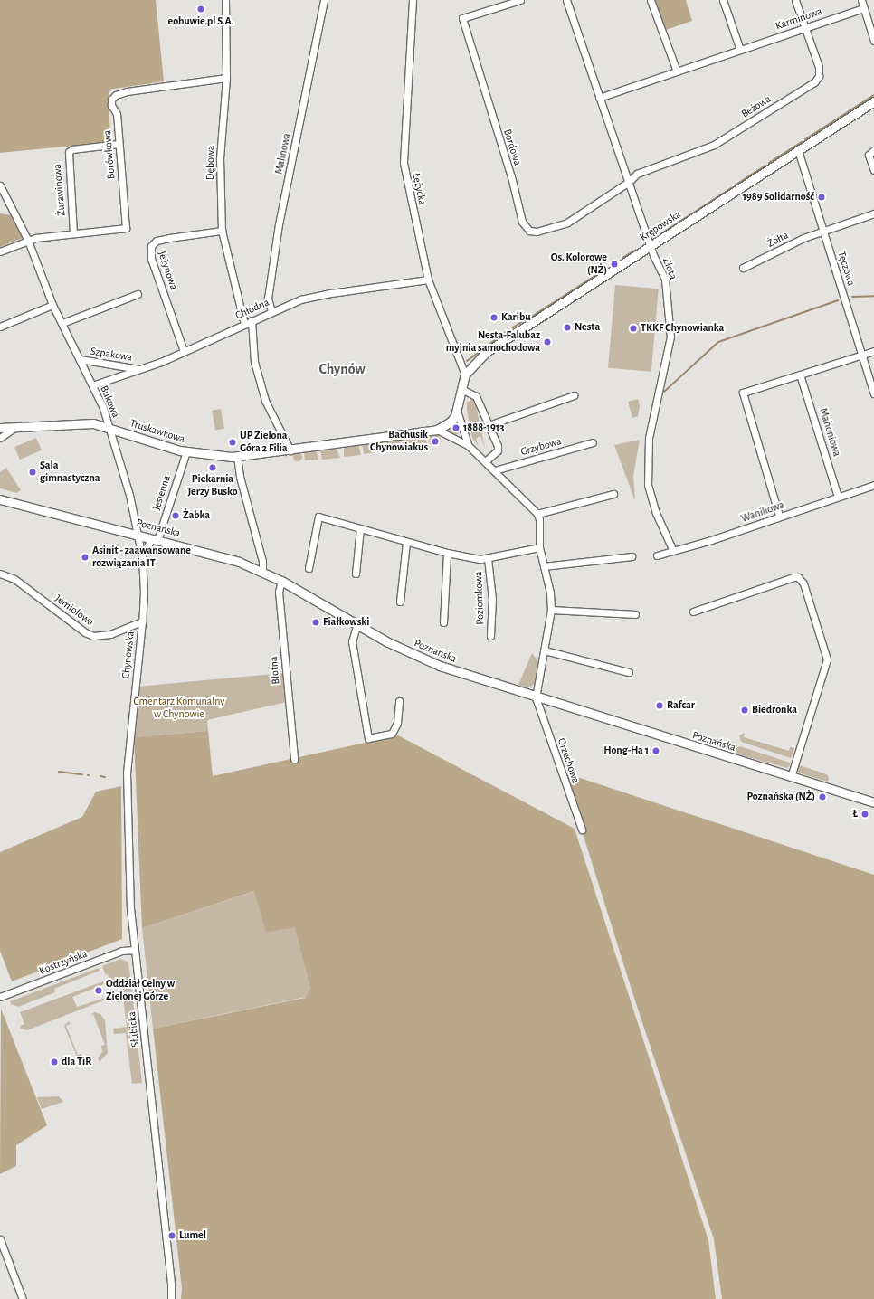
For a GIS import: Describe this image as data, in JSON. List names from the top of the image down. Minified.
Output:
{"streets":{"street":["Karminowa","Beżowa","Bordowa","Malinowa","Borówkowa","Dębowa","Łężycka","Żurawinowa","Krępowska","Żółta","Złota","Tęczowa","Jeżynowa","Chłodna","Szpakowa","Bukowa","Truskawkowa","Mahoniowa","Grzybowa","Jesienna","Waniliowa","Poznańska","Poziomkowa","Jemiołowa","Chynowska","Błotna","Orzechowa","Kostrzyńska","Słubicka"]},"crossings":[["Karminowa","Beżowa"],["Karminowa","Złota"],["Beżowa","Bordowa"],["Beżowa","Złota"],["Bordowa","Złota"],["Malinowa","Chłodna"],["Borówkowa","Dębowa"],["Borówkowa","Żurawinowa"],["Borówkowa","Bukowa"],["Dębowa","Jeżynowa"],["Dębowa","Chłodna"],["Łężycka","Krępowska"],["Łężycka","Chłodna"],["Łężycka","Truskawkowa"],["Krępowska","Złota"],["Krępowska","Tęczowa"],["Krępowska","Truskawkowa"],["Żółta","Tęczowa"],["Złota","Waniliowa"],["Jeżynowa","Chłodna"],["Chłodna","Szpakowa"],["Chłodna","Bukowa"],["Szpakowa","Bukowa"],["Bukowa","Truskawkowa"],["Bukowa","Poznańska"],["Bukowa","Chynowska"],["Truskawkowa","Jesienna"],["Mahoniowa","Waniliowa"],["Jesienna","Poznańska"],["Poznańska","Chynowska"],["Poznańska","Błotna"],["Poznańska","Orzechowa"],["Jemiołowa","Chynowska"],["Chynowska","Słubicka"],["Kostrzyńska","Słubicka"]],"districts":["Chynów"],"parks":["Cmentarz Komunalny w Chynowie"],"places":["eobuwie.pl S.A.","1989 Solidarność","Os. Kolorowe (NŻ)","Karibu","Nesta","TKKF Chynowianka","Nesta-Falubaz myjnia samochodowa","1888-1913","Bachusik Chynowiakus","UP Zielona Góra 2 Filia","Piekarnia Jerzy Busko","Sala gimnastyczna","Żabka","Asinit - zaawansowane rozwiązania IT","Fiałkowski","Rafcar","Biedronka","Hong-Ha 1","Poznańska (NŻ)","Ł","Oddział Celny w Zielonej Górze","dla TiR","Lumel"]}
